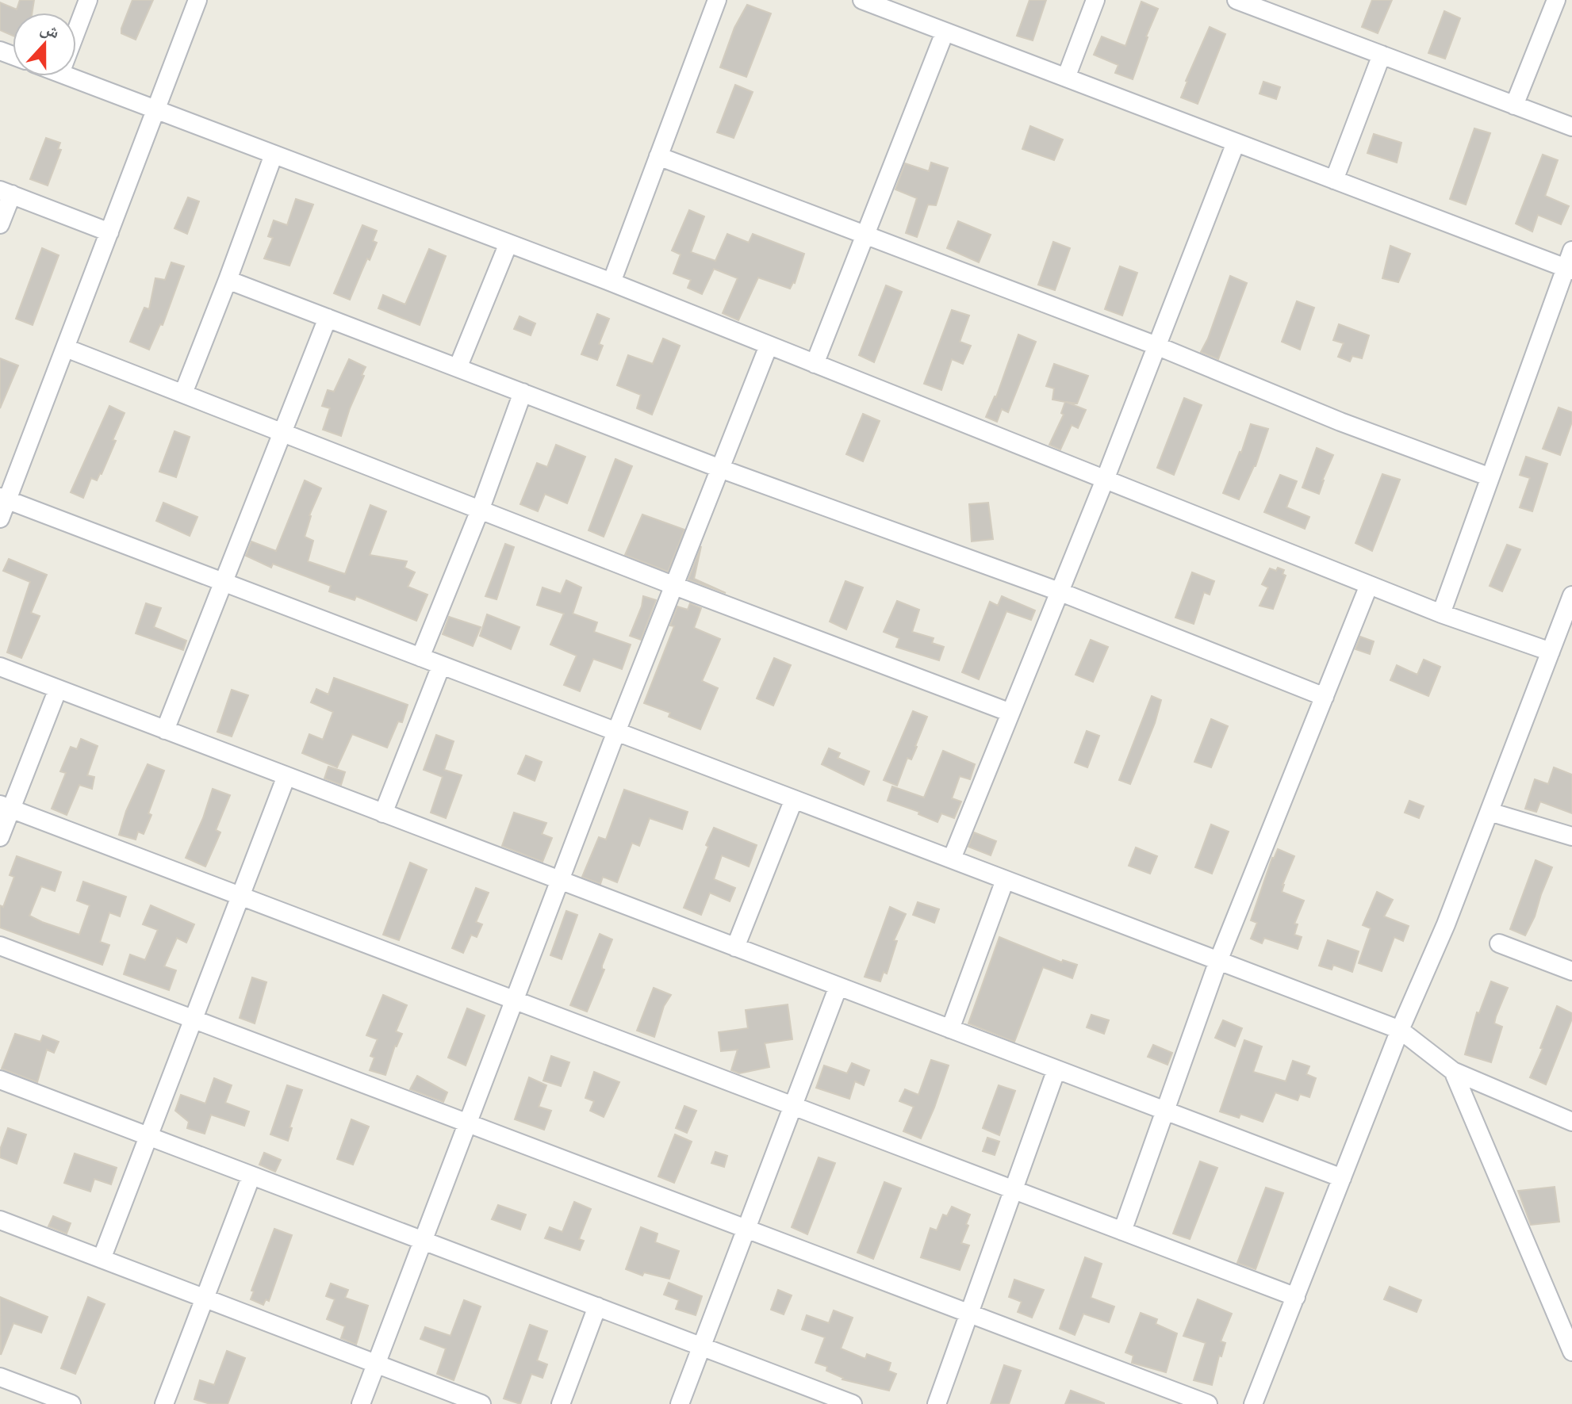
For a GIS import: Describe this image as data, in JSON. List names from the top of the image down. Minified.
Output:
{"north":"top"}
